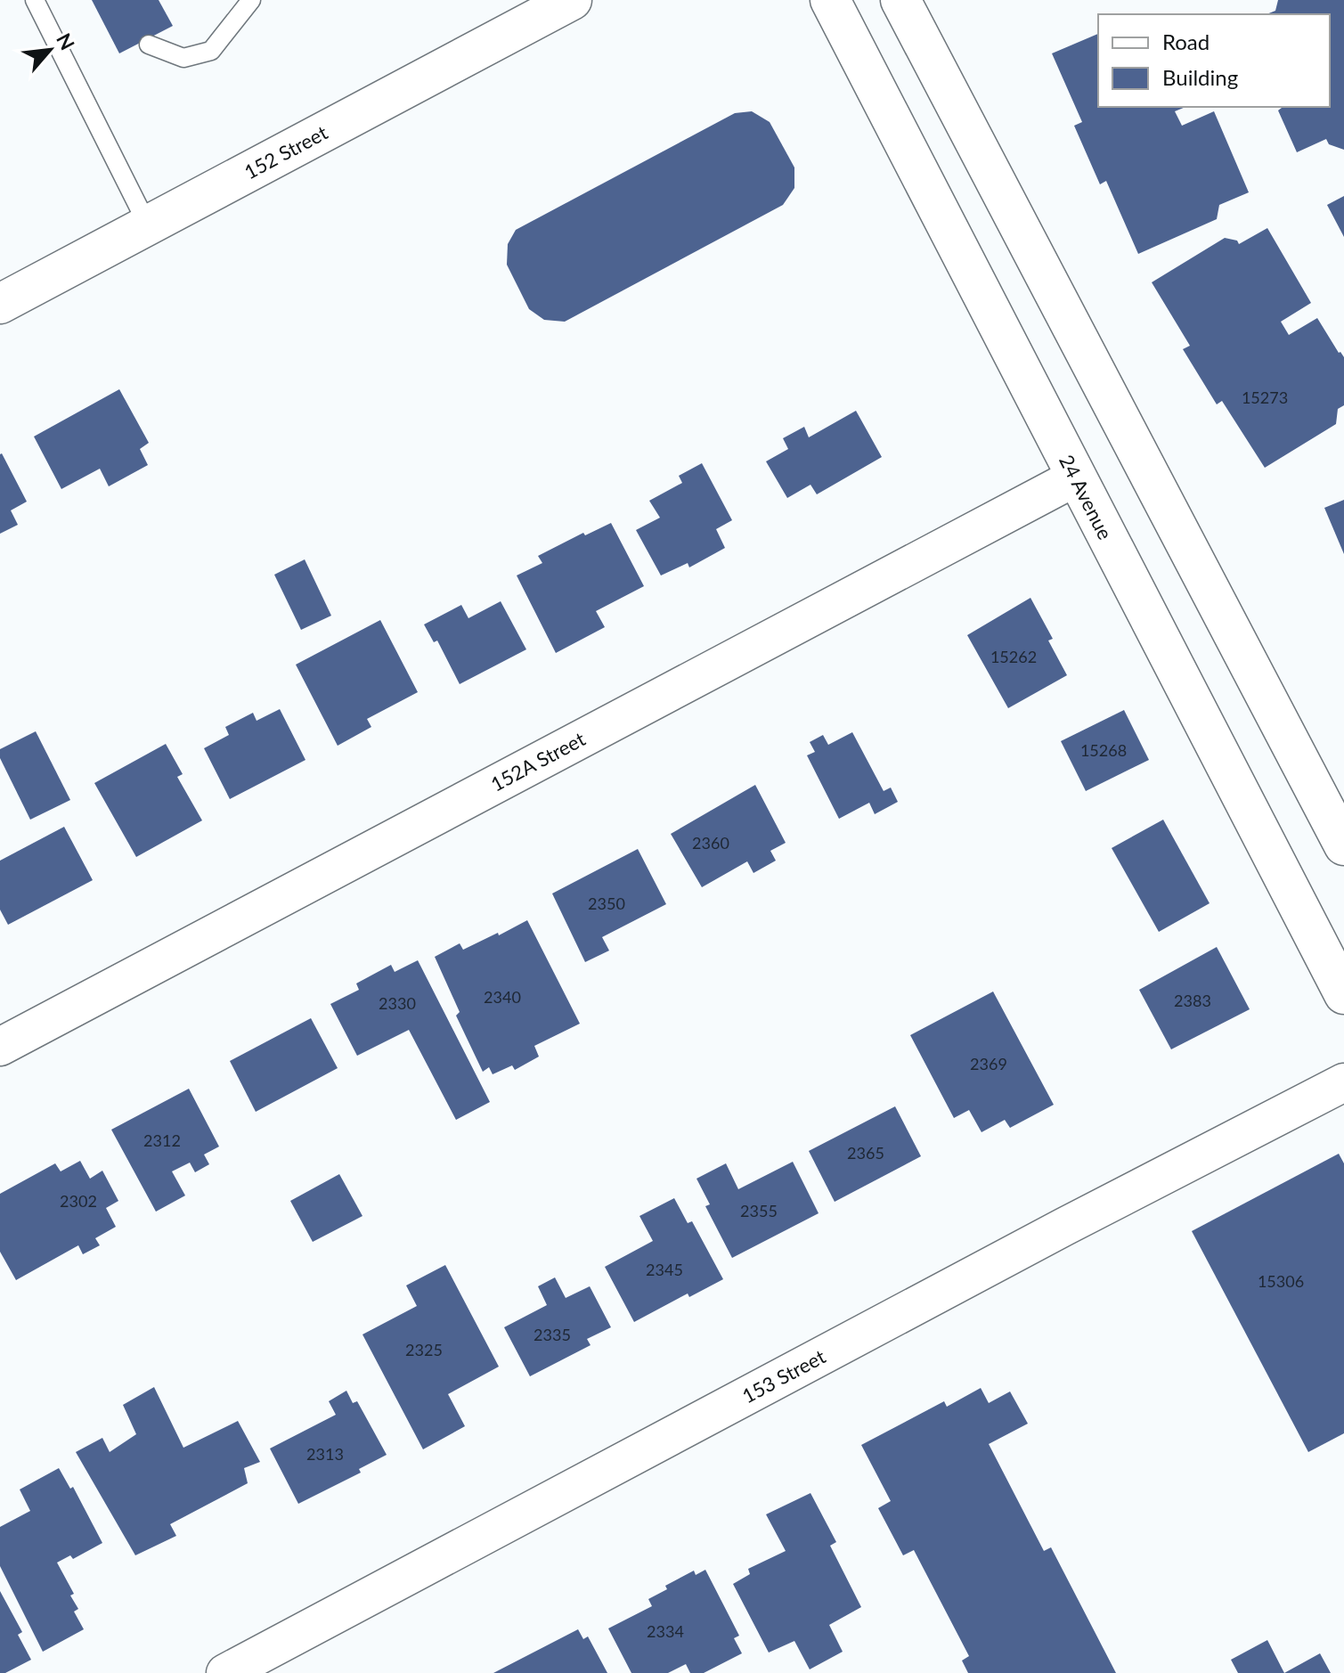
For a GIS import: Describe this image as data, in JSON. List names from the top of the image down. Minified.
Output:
{"streets":{"main road":["152 Street","24 Avenue"],"street":["152A Street","153 Street"]},"crossings":[["24 Avenue","152A Street"]],"house_numbers":["15273","15262","15268","2360","2350","2340","2383","2330","2369","2312","2365","2302","2355","2345","15306","2335","2325","2313","2334"],"legend":["Road","Building"],"north":"top right"}
